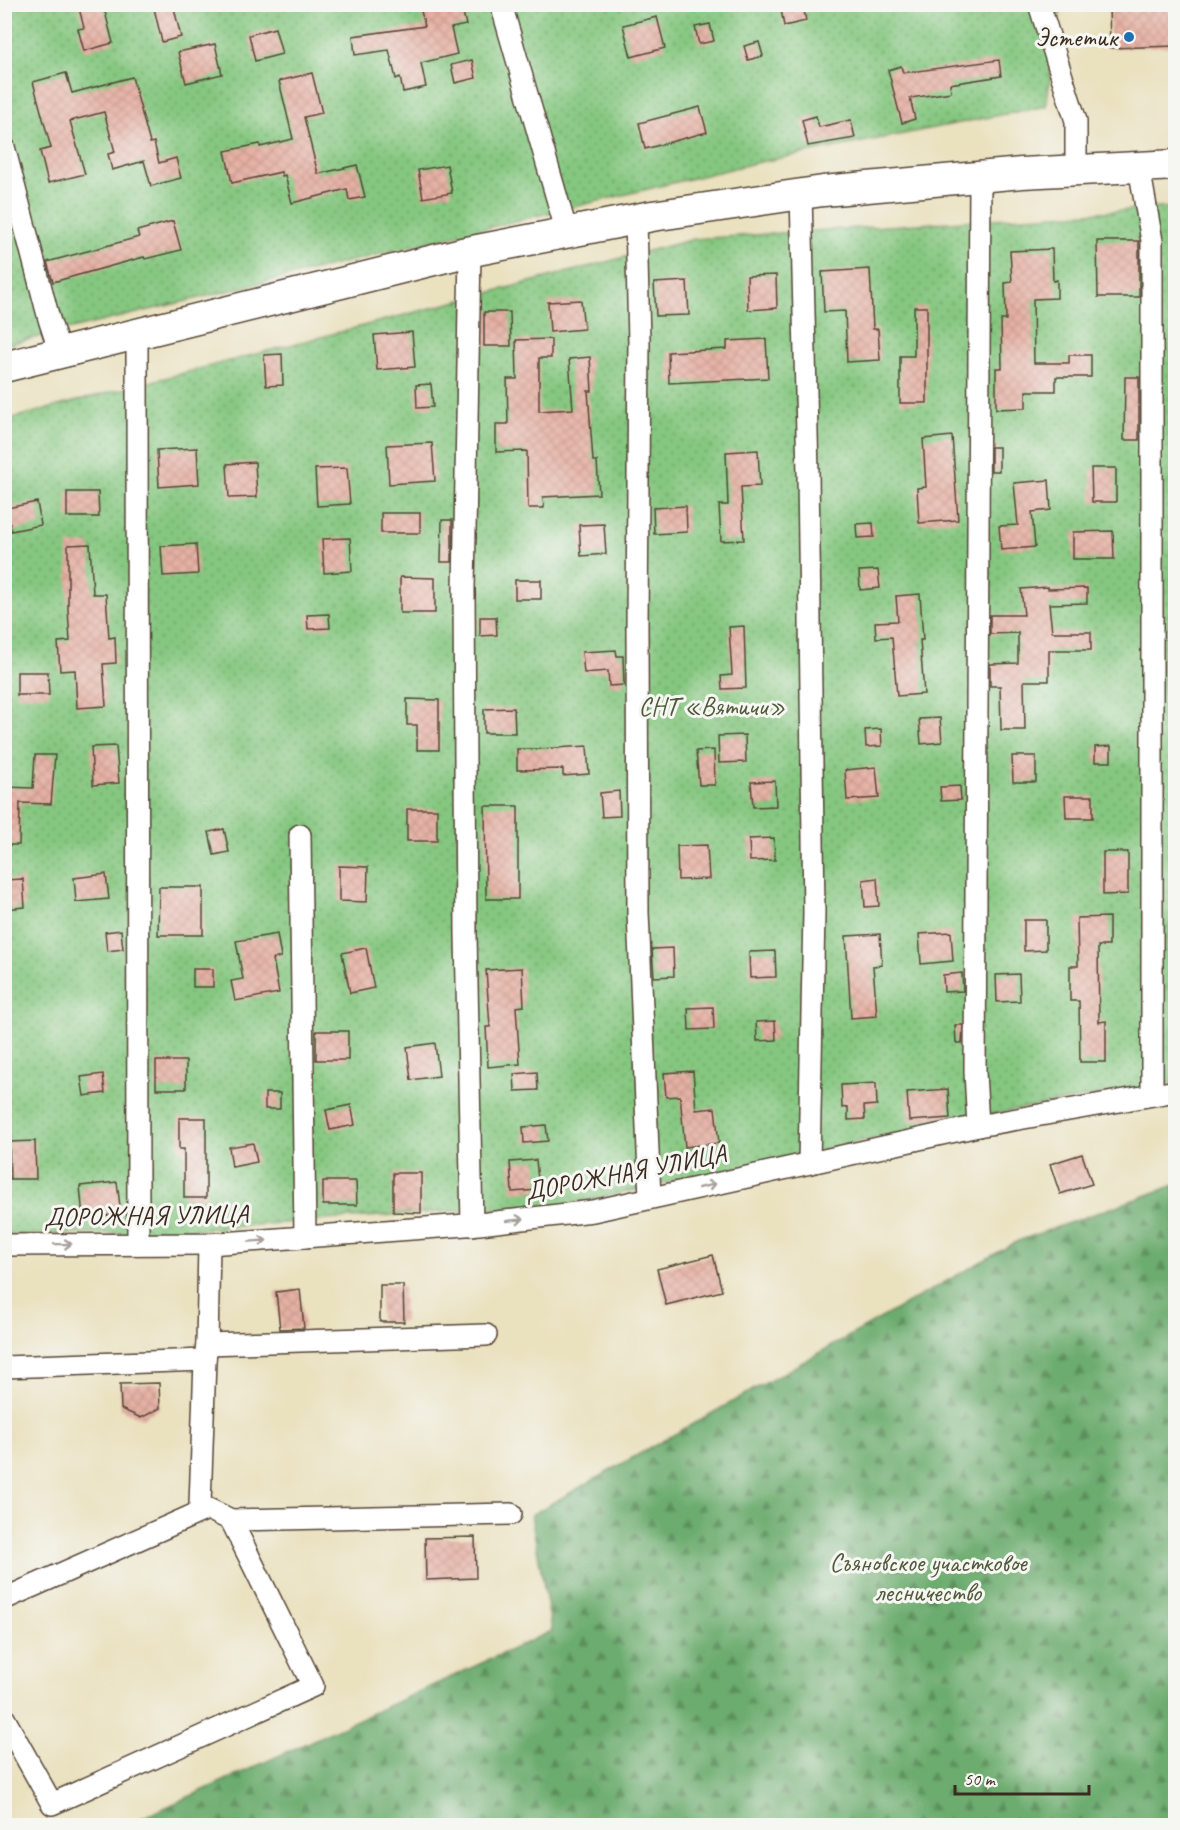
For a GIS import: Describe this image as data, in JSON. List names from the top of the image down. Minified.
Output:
{"streets":{"street":["ДОРОЖНАЯ УЛИЦА"]},"parks":["СНТ «Вятичи»","Съяновское участковое лесничество"],"places":["Эстетик"],"scale_bar":"50 m"}
